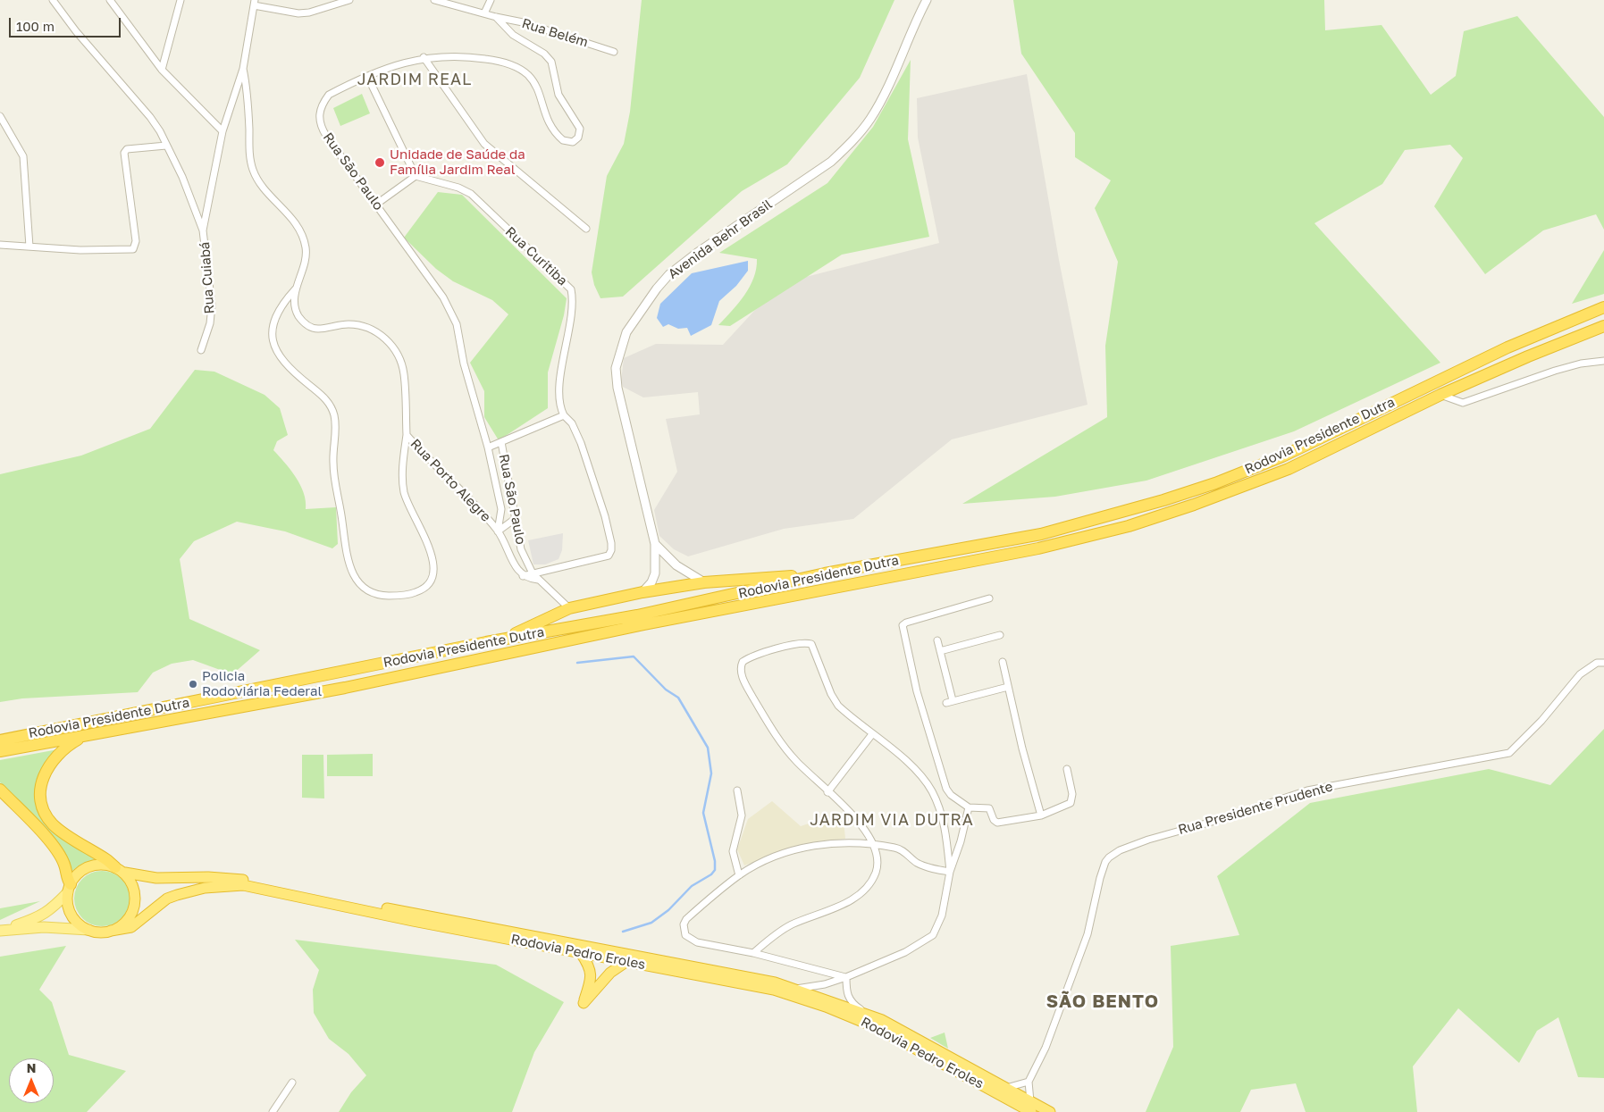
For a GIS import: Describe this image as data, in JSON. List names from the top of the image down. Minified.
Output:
{"streets":{"highway":["Rodovia Presidente Dutra","Rodovia Pedro Eroles"],"street":["Rua Belém","Rua São Paulo","Avenida Behr Brasil","Rua Curitiba","Rua Cuiabá","Rua Porto Alegre","Rua Presidente Prudente"]},"crossings":[["Rua Belém","Rua São Paulo"],["Rua São Paulo","Rua Porto Alegre"]],"districts":["JARDIM REAL","JARDIM VIA DUTRA","SÃO BENTO"],"places":["Unidade de Saúde da Família Jardim Real","Policia Rodoviária Federal"],"scale_bar":"100 m","north":"top"}
